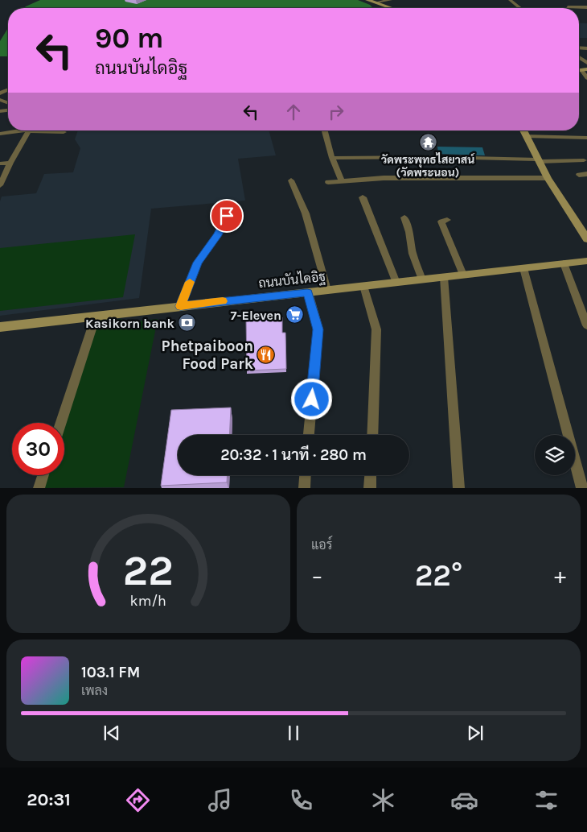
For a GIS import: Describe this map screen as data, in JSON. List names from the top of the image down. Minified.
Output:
{"streets":{"main road":["ถนนบันไดอิฐ"]},"places":{"temple":["วัดพระพุทธไสยาสน์ (วัดพระนอน)"],"supermarket":["7-Eleven"],"bank":["Kasikorn bank"],"restaurant":["Phetpaiboon Food Park"]},"page":{"turn":["90 m","ถนนบันไดอิฐ"],"limit":"30","trip":"20:32 · 1 นาที · 280 m","tile":"แอร์","heat":["−","22°","+"],"song":["103.1 FM","เพลง"],"tabs":"20:31","gauge":["22","km/h"]}}
